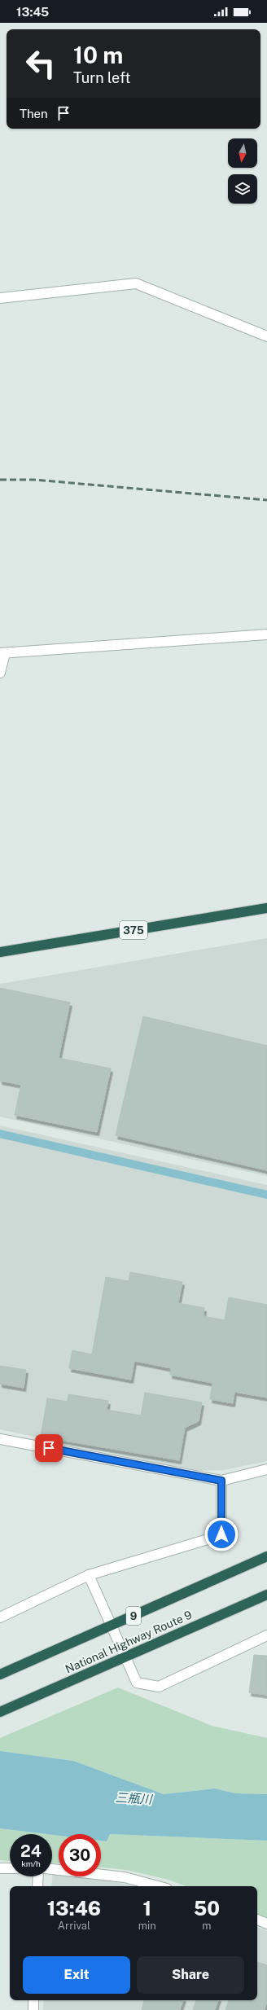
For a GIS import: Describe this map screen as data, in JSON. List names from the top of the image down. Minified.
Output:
{"streets":{"highway":["375","9","National Highway Route 9"]},"water":["三瓶川"],"north":"bottom","page":{"status":"13:45","turn":["10 m","Turn left"],"then":"Then","speed":"24 km/h","limit":"30","eta":["13:46","Arrival","1","min","50","m"],"buttons":["Exit","Share"]}}
